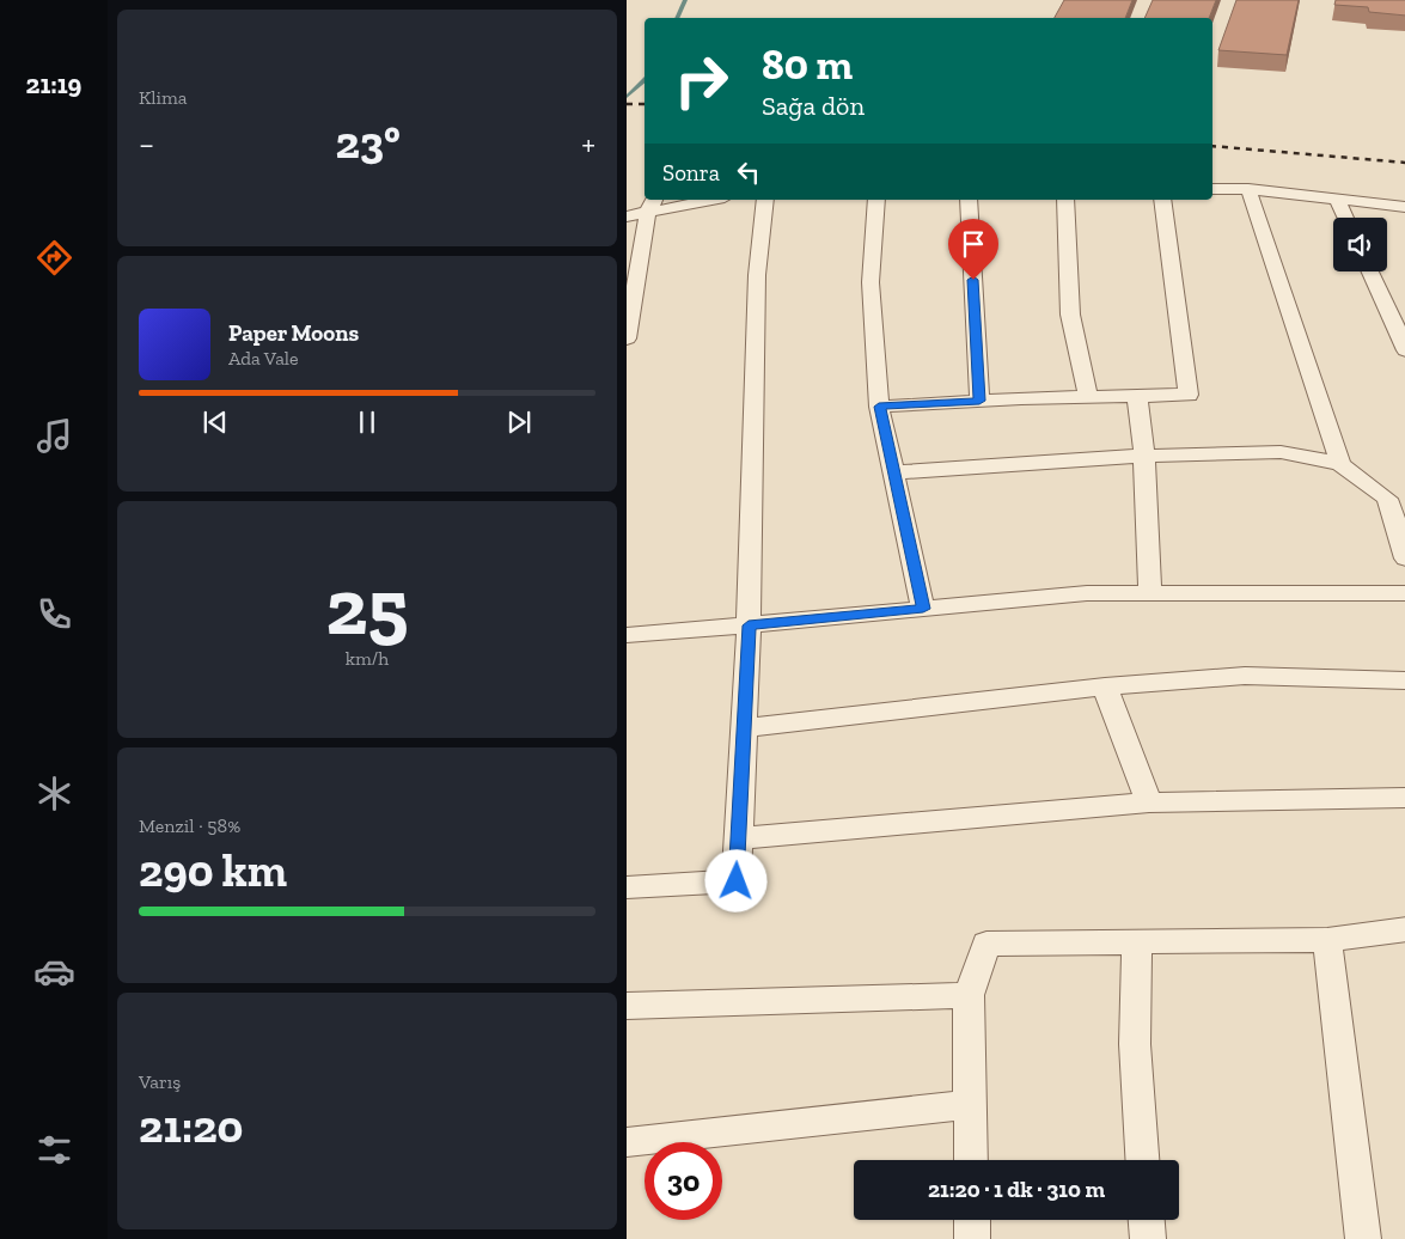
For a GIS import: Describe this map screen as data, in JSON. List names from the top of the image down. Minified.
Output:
{"page":{"tabs":"21:19","tile":["Klima",["25","km/h"],["Menzil · 58%","290 km"],["Varış","21:20"]],"turn":["80 m","Sağa dön"],"heat":["−","23°","+"],"then":"Sonra","song":["Paper Moons","Ada Vale"],"limit":"30","trip":"21:20 · 1 dk · 310 m"}}
